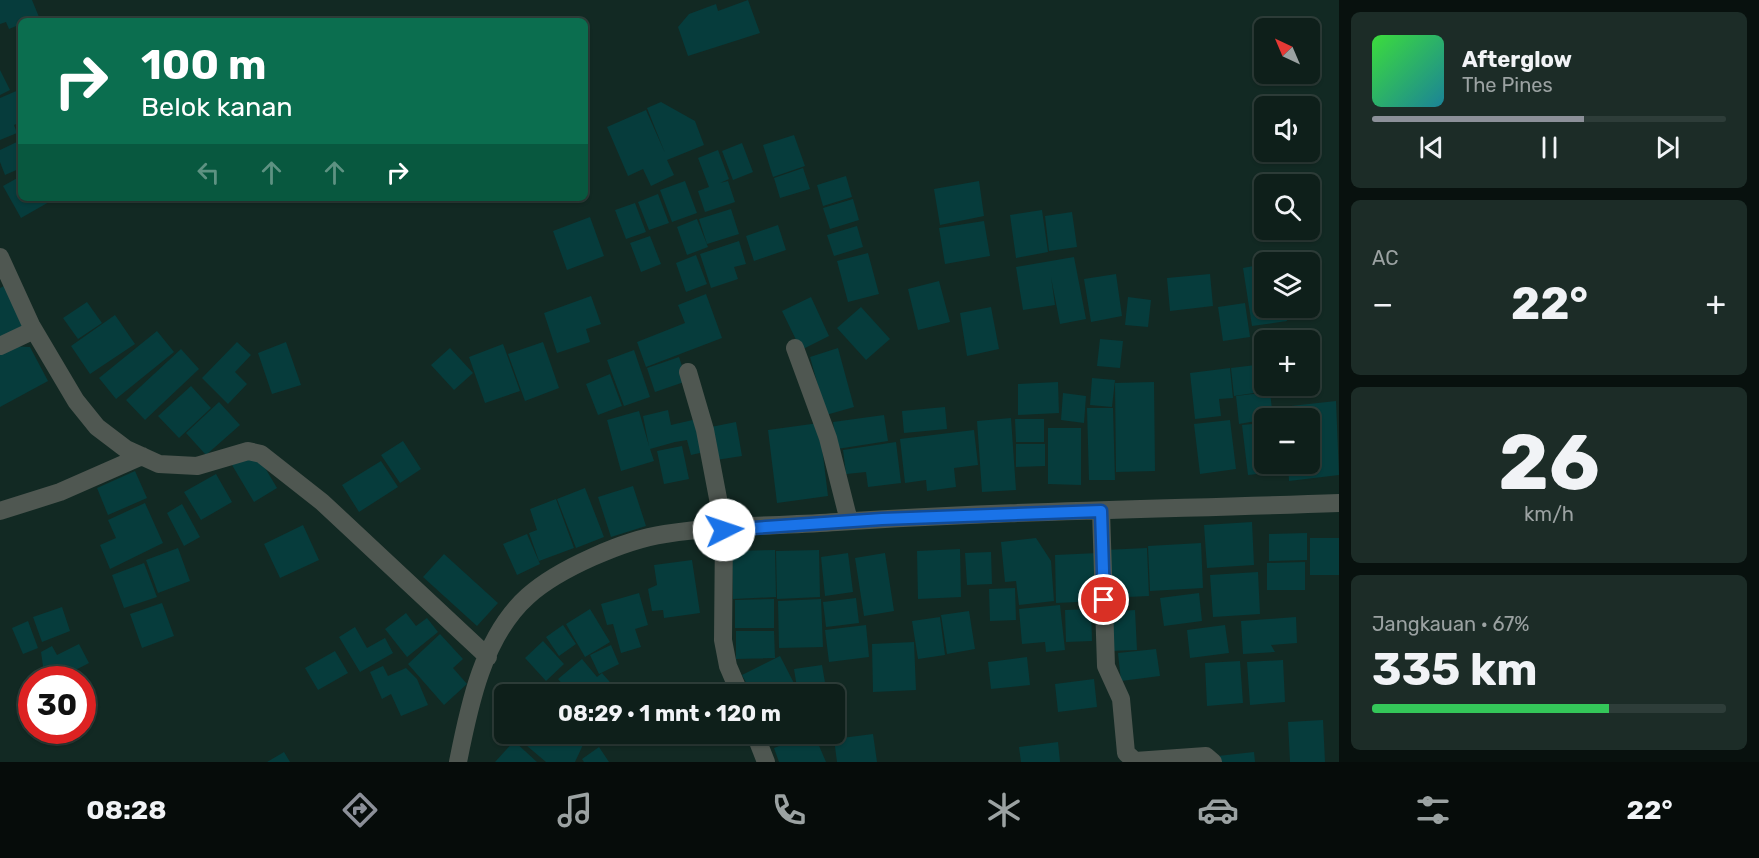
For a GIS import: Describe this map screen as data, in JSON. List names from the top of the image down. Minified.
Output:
{"north":"top left","page":{"map_buttons":["+","−"],"turn":["100 m","Belok kanan"],"song":["Afterglow","The Pines"],"tile":["AC",["26","km/h"],["Jangkauan · 67%","335 km"]],"heat":["−","22°","+"],"limit":"30","trip":"08:29 · 1 mnt · 120 m","tabs":["08:28","22°"]}}
